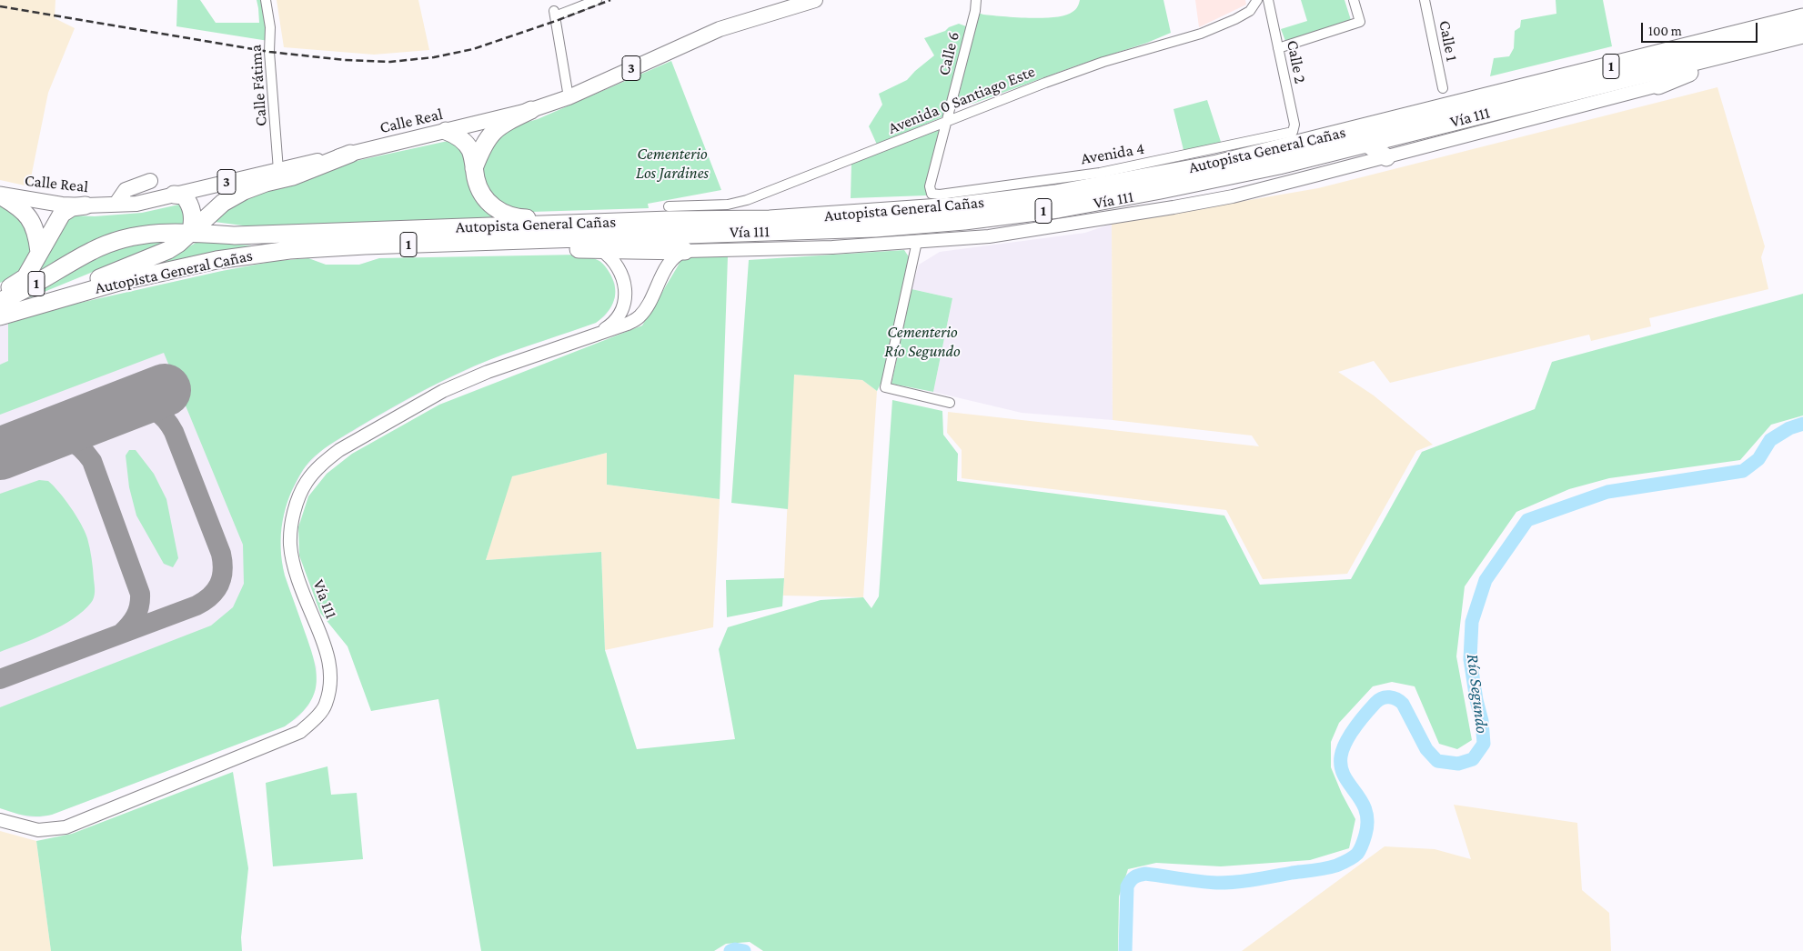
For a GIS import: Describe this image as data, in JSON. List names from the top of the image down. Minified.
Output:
{"streets":{"highway":["1","Autopista General Cañas"],"main road":["3","Vía 111","Calle Real"],"street":["Calle 1","Calle 6","Calle 2","Calle Fátima","Avenida 0 Santiago Este","Avenida 4"]},"crossings":[["Calle 6","Avenida 0 Santiago Este"],["Calle 6","Avenida 4"],["Calle 2","Avenida 4"],["Calle Fátima","Calle Real"],["Avenida 0 Santiago Este","Autopista General Cañas"]],"water":["Río Segundo"],"parks":["Cementerio Los Jardines","Cementerio Río Segundo"],"scale_bar":"100 m"}
